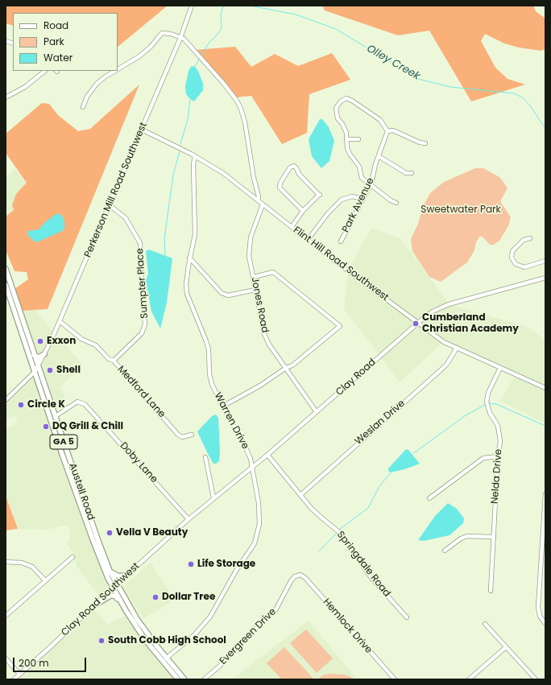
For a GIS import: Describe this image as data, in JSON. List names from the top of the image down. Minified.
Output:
{"streets":{"main road":["GA 5","Austell Road"],"street":["Perkerson Mill Road Southwest","Park Avenue","Flint Hill Road Southwest","Sumpter Place","Jones Road","Clay Road","Medford Lane","Warren Drive","Weslan Drive","Doby Lane","Nelda Drive","Springdale Road","Clay Road Southwest","Hemlock Drive","Evergreen Drive"]},"crossings":[["Perkerson Mill Road Southwest","Flint Hill Road Southwest"],["Perkerson Mill Road Southwest","Sumpter Place"],["Perkerson Mill Road Southwest","Medford Lane"],["Perkerson Mill Road Southwest","Austell Road"],["Flint Hill Road Southwest","Jones Road"],["Flint Hill Road Southwest","Clay Road"],["Flint Hill Road Southwest","Warren Drive"],["Flint Hill Road Southwest","Weslan Drive"],["Flint Hill Road Southwest","Nelda Drive"],["Sumpter Place","Medford Lane"],["Jones Road","Clay Road"],["Clay Road","Warren Drive"],["Clay Road","Doby Lane"],["Clay Road","Springdale Road"],["Clay Road","Clay Road Southwest"],["Warren Drive","Austell Road"],["Weslan Drive","Springdale Road"],["Doby Lane","Austell Road"],["Doby Lane","Clay Road Southwest"],["Austell Road","Clay Road Southwest"],["Hemlock Drive","Evergreen Drive"]],"water":["Olley Creek"],"parks":["Sweetwater Park"],"places":["Cumberland Christian Academy","Exxon","Shell","Circle K","DQ Grill & Chill","Vella V Beauty","Life Storage","Dollar Tree","South Cobb High School"],"legend":["Road","Park","Water"],"scale_bar":"200 m"}
